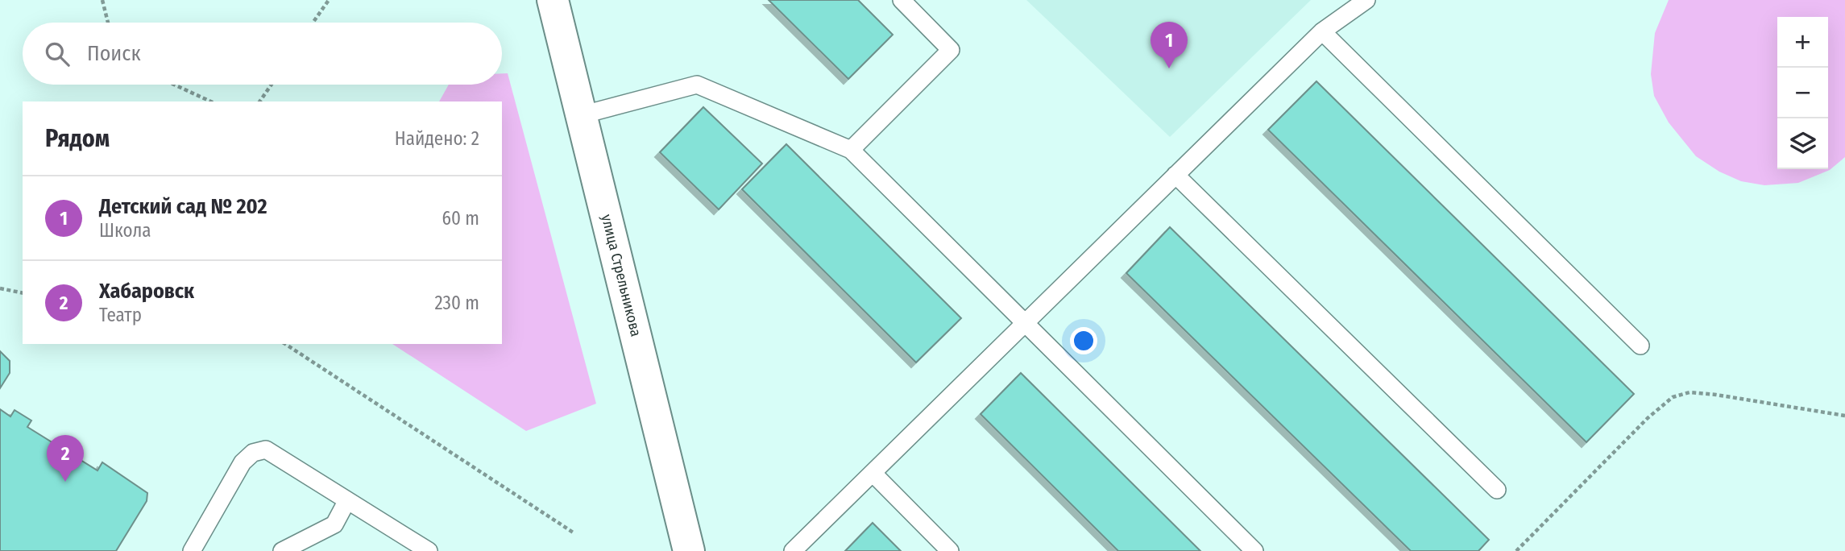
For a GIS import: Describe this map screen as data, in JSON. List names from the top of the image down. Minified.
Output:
{"streets":{"street":["улица Стрельникова"]},"page":{"map_buttons":["+","−"],"pins":["1","2"],"search":"Поиск","heading":["Рядом","Найдено: 2"],"list":[{"mark":"1","name":"Детский сад № 202","note":"Школа","value":"60 m"},{"mark":"2","name":"Хабаровск","note":"Театр","value":"230 m"}]}}
